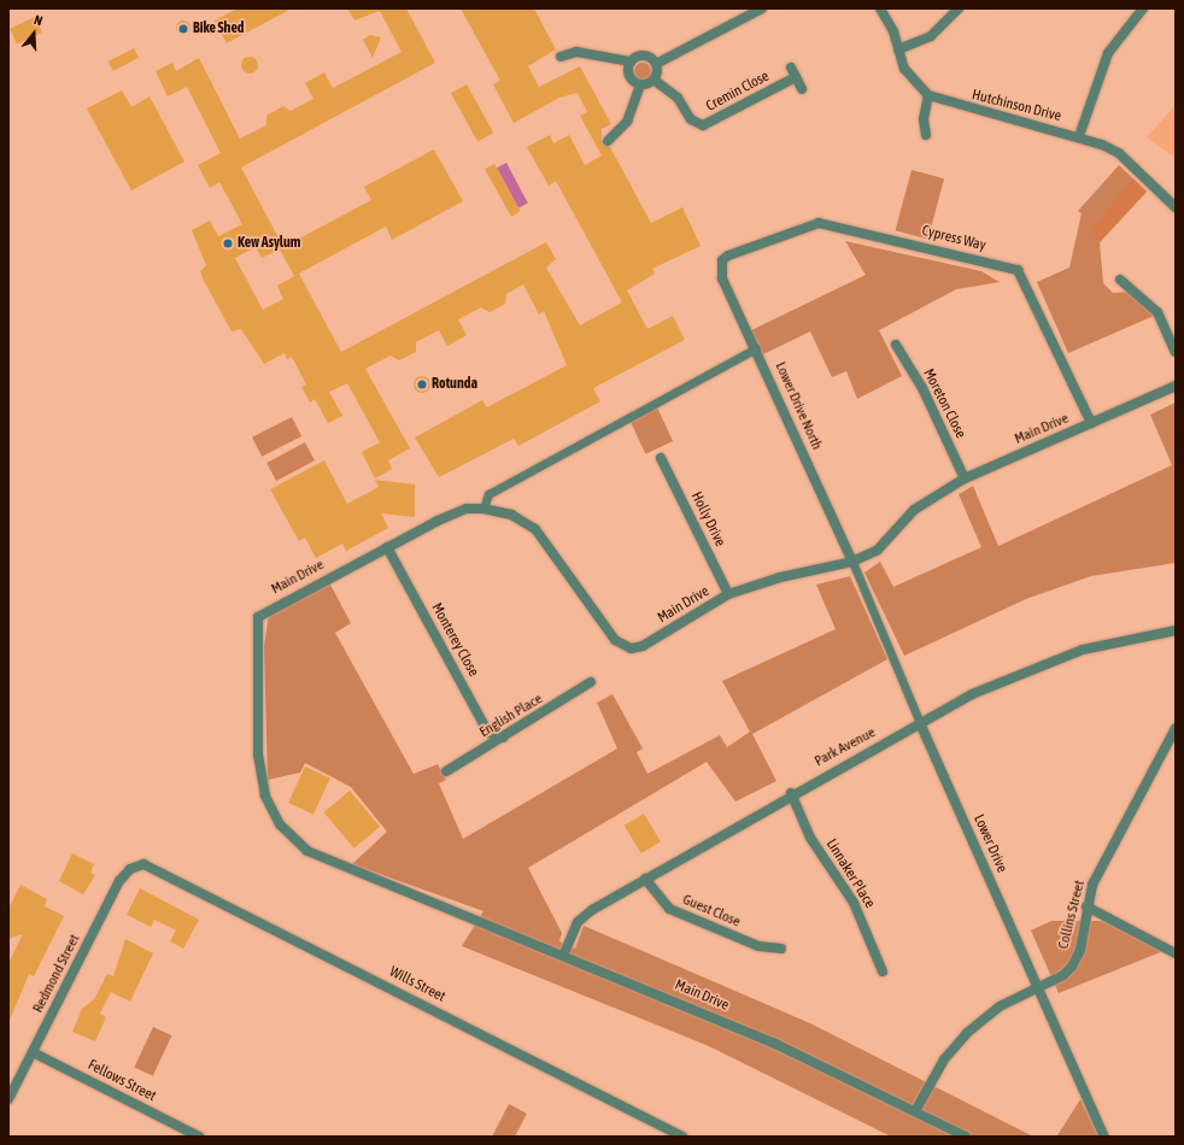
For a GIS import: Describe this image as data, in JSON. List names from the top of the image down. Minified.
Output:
{"streets":{"street":["Cremin Close","Hutchinson Drive","Cypress Way","Moreton Close","Lower Drive North","Main Drive","Holly Drive","Monterey Close","English Place","Park Avenue","Lower Drive","Linnaker Place","Guest Close","Collins Street","Redmond Street","Wills Street","Fellows Street"]},"crossings":[["Cypress Way","Lower Drive North"],["Cypress Way","Main Drive"],["Moreton Close","Main Drive"],["Lower Drive North","Main Drive"],["Lower Drive North","Lower Drive"],["Main Drive","Holly Drive"],["Main Drive","Monterey Close"],["Main Drive","Park Avenue"],["Main Drive","Lower Drive"],["Main Drive","Collins Street"],["Monterey Close","English Place"],["Park Avenue","Lower Drive"],["Park Avenue","Linnaker Place"],["Park Avenue","Guest Close"],["Lower Drive","Collins Street"],["Redmond Street","Wills Street"],["Redmond Street","Fellows Street"]],"places":["Bike Shed","Kew Asylum","Rotunda"],"north":"top"}
